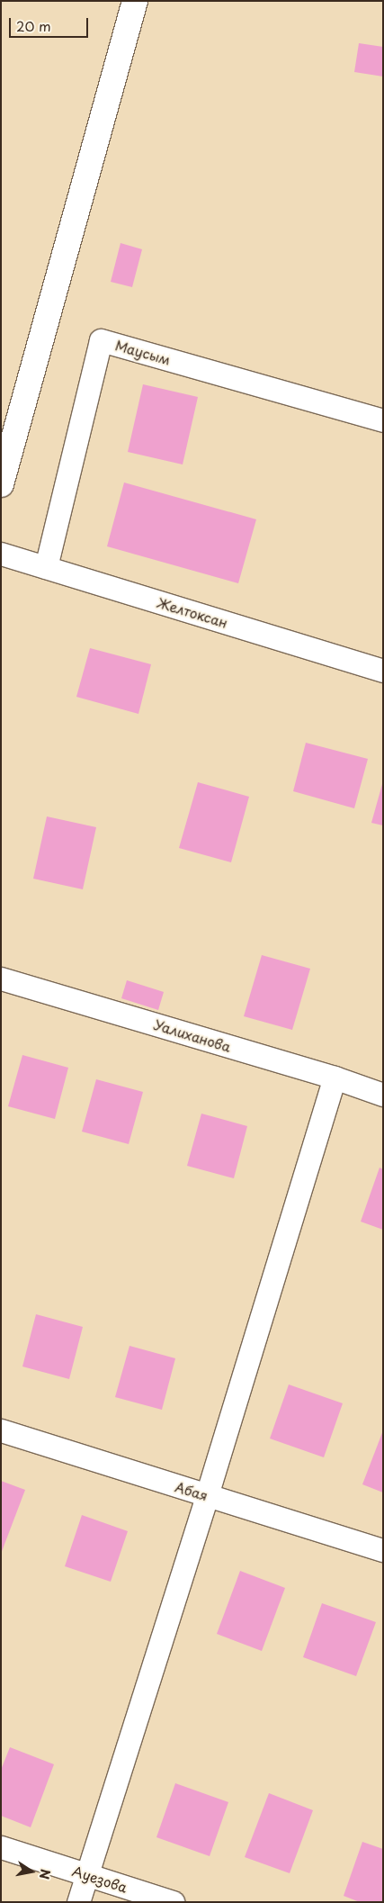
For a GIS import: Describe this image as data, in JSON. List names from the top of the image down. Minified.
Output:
{"streets":{"street":["Маусым","Желтоксан","Уалиханова","Абая","Ауезова"]},"crossings":[["Маусым","Желтоксан"]],"scale_bar":"20 m","north":"right"}
